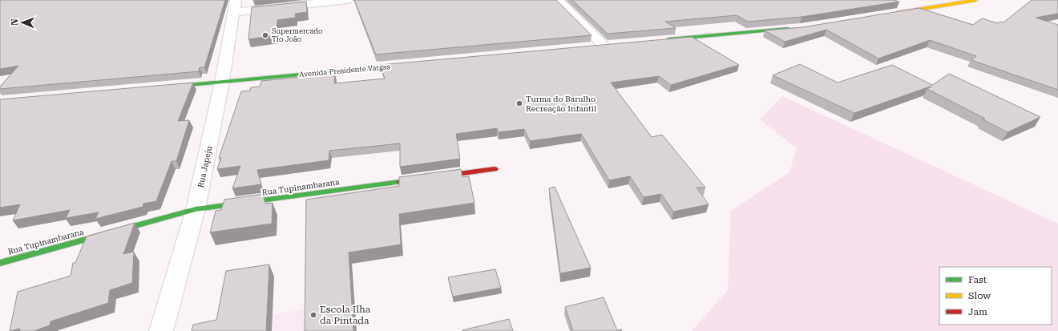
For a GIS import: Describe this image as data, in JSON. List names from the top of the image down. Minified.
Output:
{"streets":{"street":["Avenida Presidente Vargas","Rua Japeju","Rua Tupinambarana"]},"crossings":[["Avenida Presidente Vargas","Rua Japeju"],["Rua Japeju","Rua Tupinambarana"]],"places":["Supermercado Tio João","Turma do Barulho Recreação Infantil","Escola Ilha da Pintada"],"legend":["Fast","Slow","Jam"],"north":"left"}
